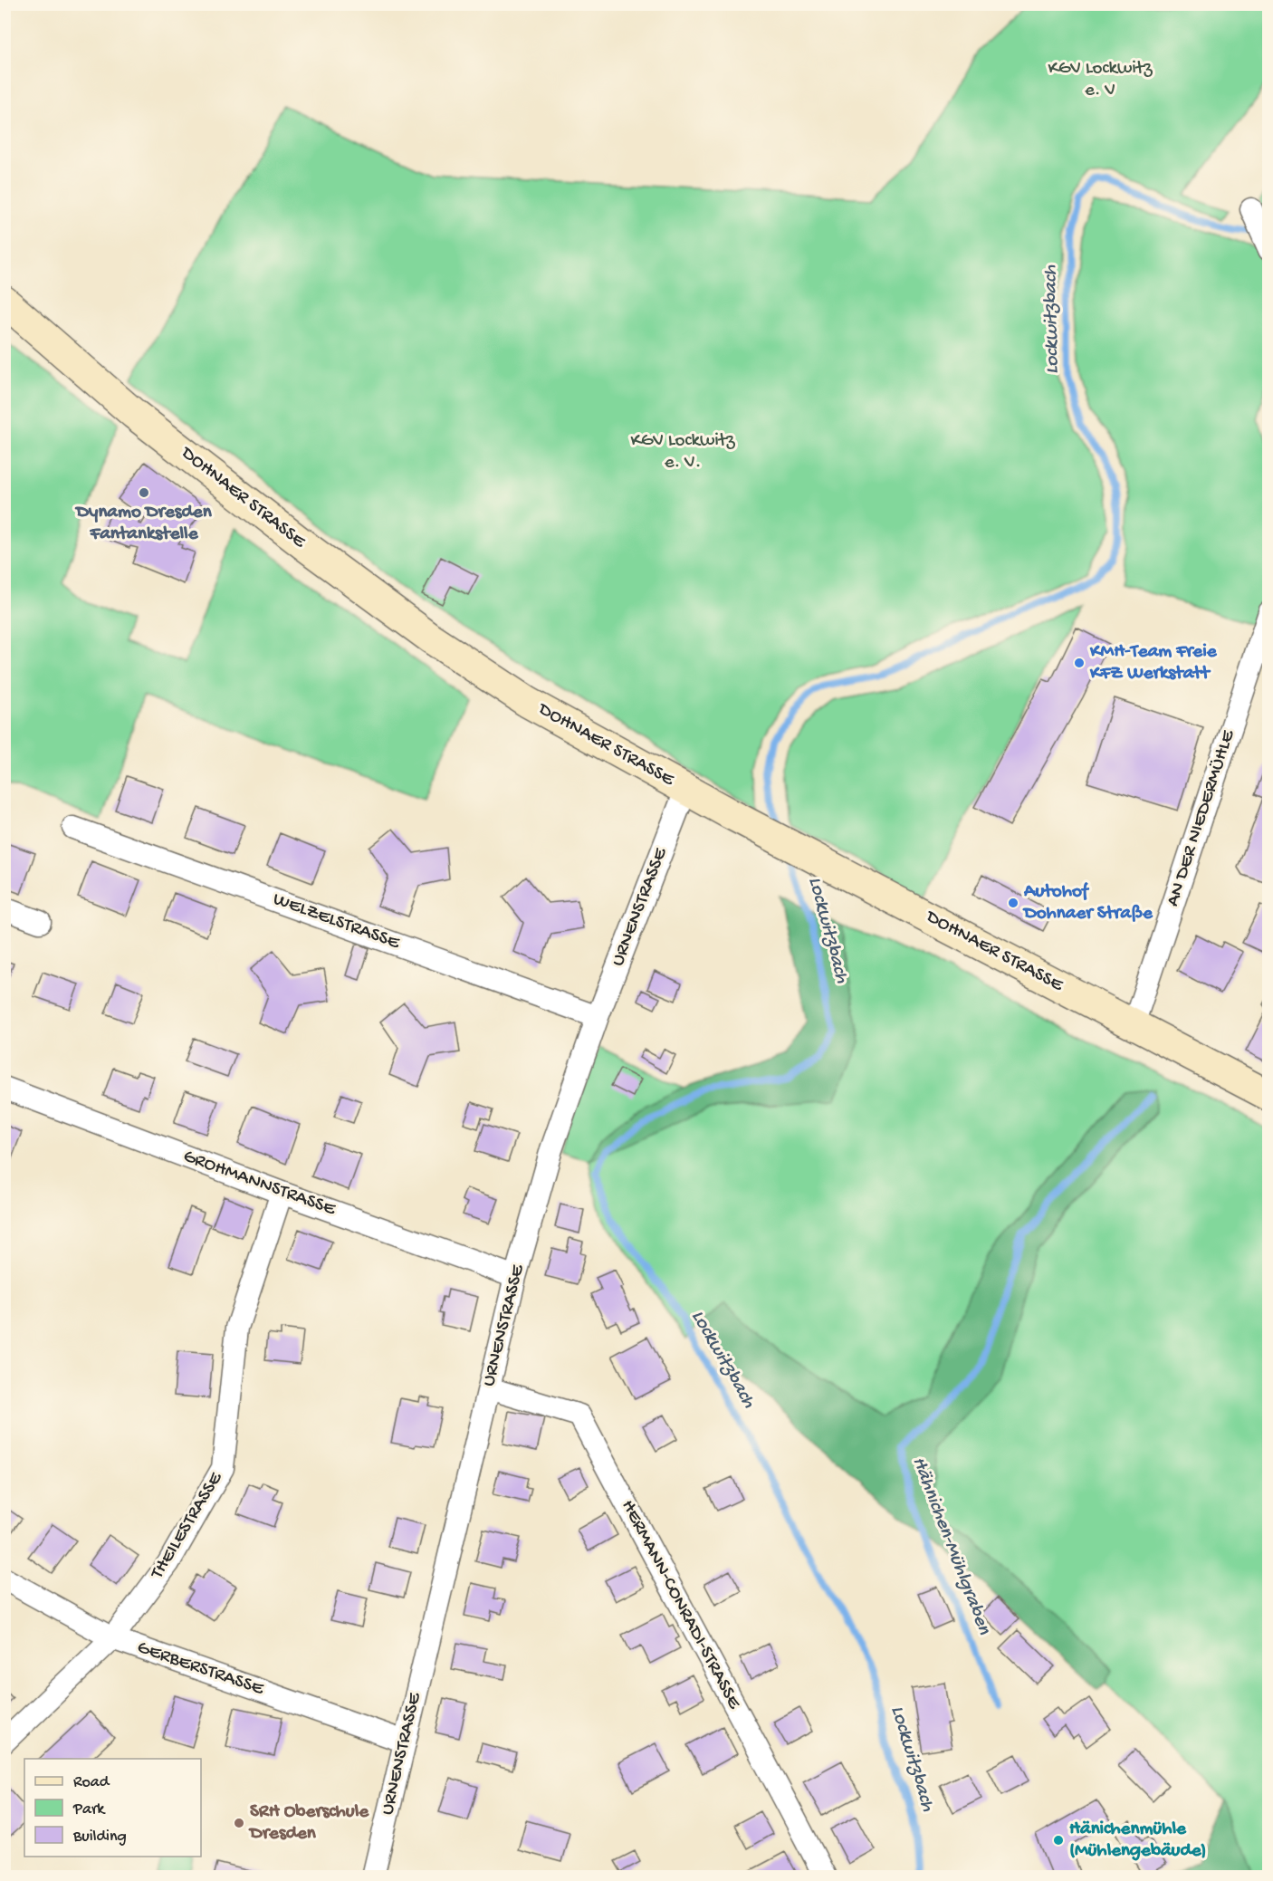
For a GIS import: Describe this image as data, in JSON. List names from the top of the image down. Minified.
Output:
{"streets":{"main road":["DOHNAER STRASSE"],"street":["AN DER NIEDERMÜHLE","URNENSTRASSE","WELZELSTRASSE","GROHMANNSTRASSE","THEILESTRASSE","HERMANN-CONRADI-STRASSE","GERBERSTRASSE"]},"crossings":[["DOHNAER STRASSE","AN DER NIEDERMÜHLE"],["DOHNAER STRASSE","URNENSTRASSE"],["URNENSTRASSE","WELZELSTRASSE"],["URNENSTRASSE","GROHMANNSTRASSE"],["URNENSTRASSE","HERMANN-CONRADI-STRASSE"],["URNENSTRASSE","GERBERSTRASSE"],["GROHMANNSTRASSE","THEILESTRASSE"],["THEILESTRASSE","GERBERSTRASSE"]],"water":["Lockwitzbach","Hähnichen-Mühlgraben"],"parks":["KGV Lockwitz e. V","KGV Lockwitz e. V."],"places":["Dynamo Dresden Fantankstelle","KMH-Team Freie KFZ Werkstatt","Autohof Dohnaer Straße","SRH Oberschule Dresden","Hänichenmühle (Mühlengebäude)"],"legend":["Road","Park","Building"]}
